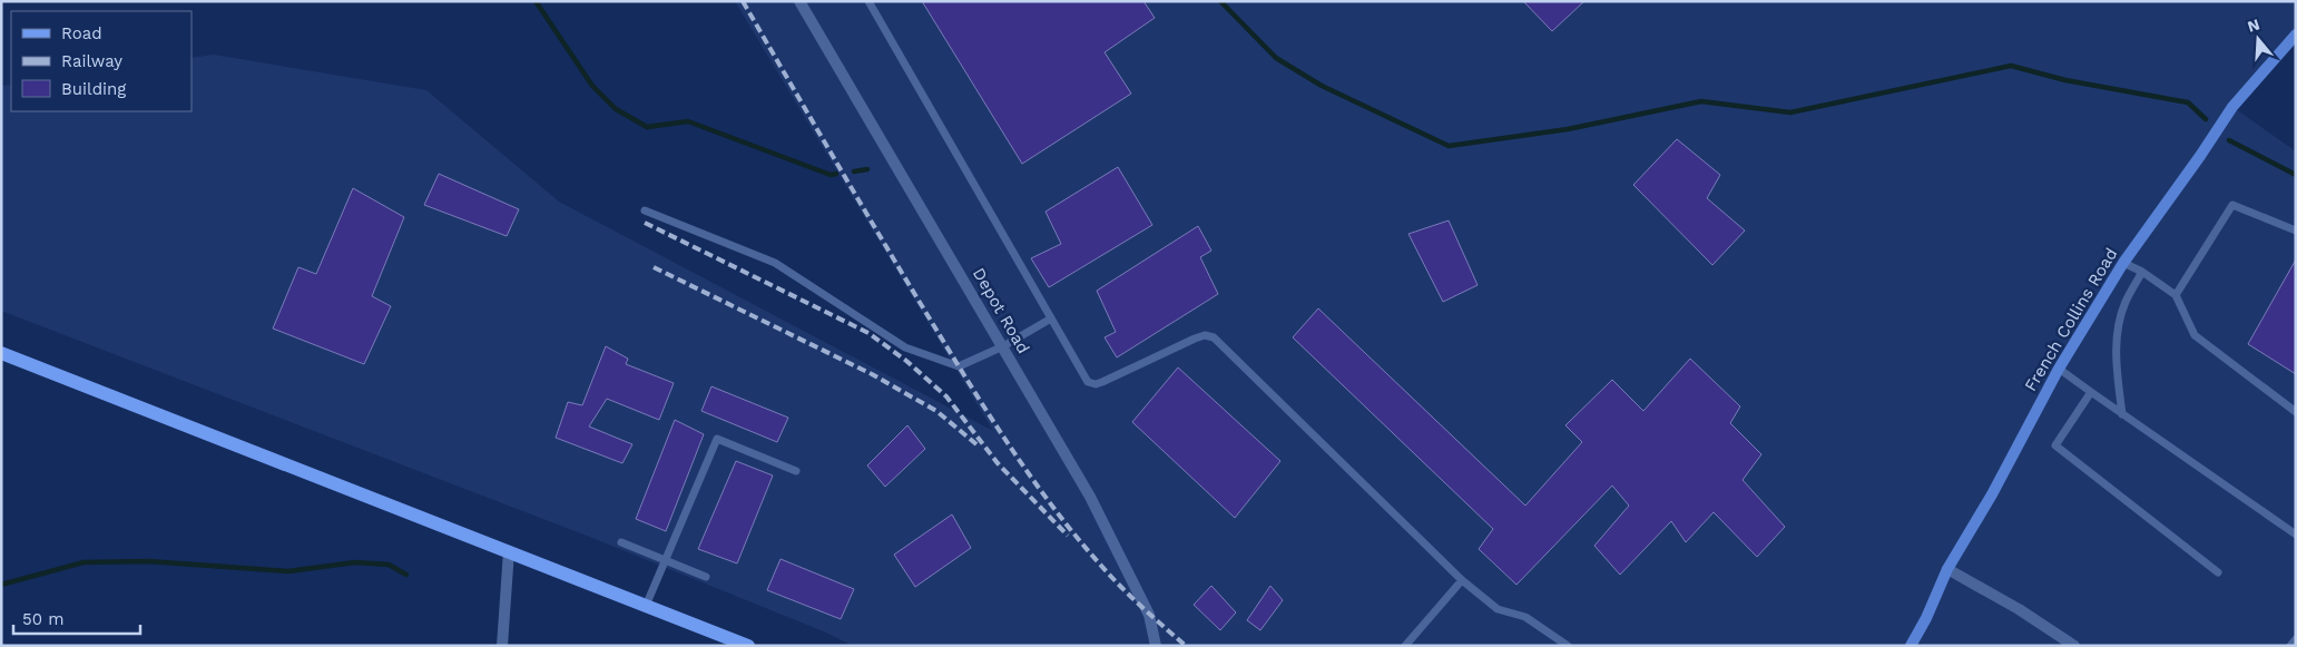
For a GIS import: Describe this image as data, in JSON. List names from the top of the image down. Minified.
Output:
{"streets":{"street":["Depot Road","French Collins Road"]},"legend":["Road","Railway","Building"],"scale_bar":"50 m","north":"top"}
